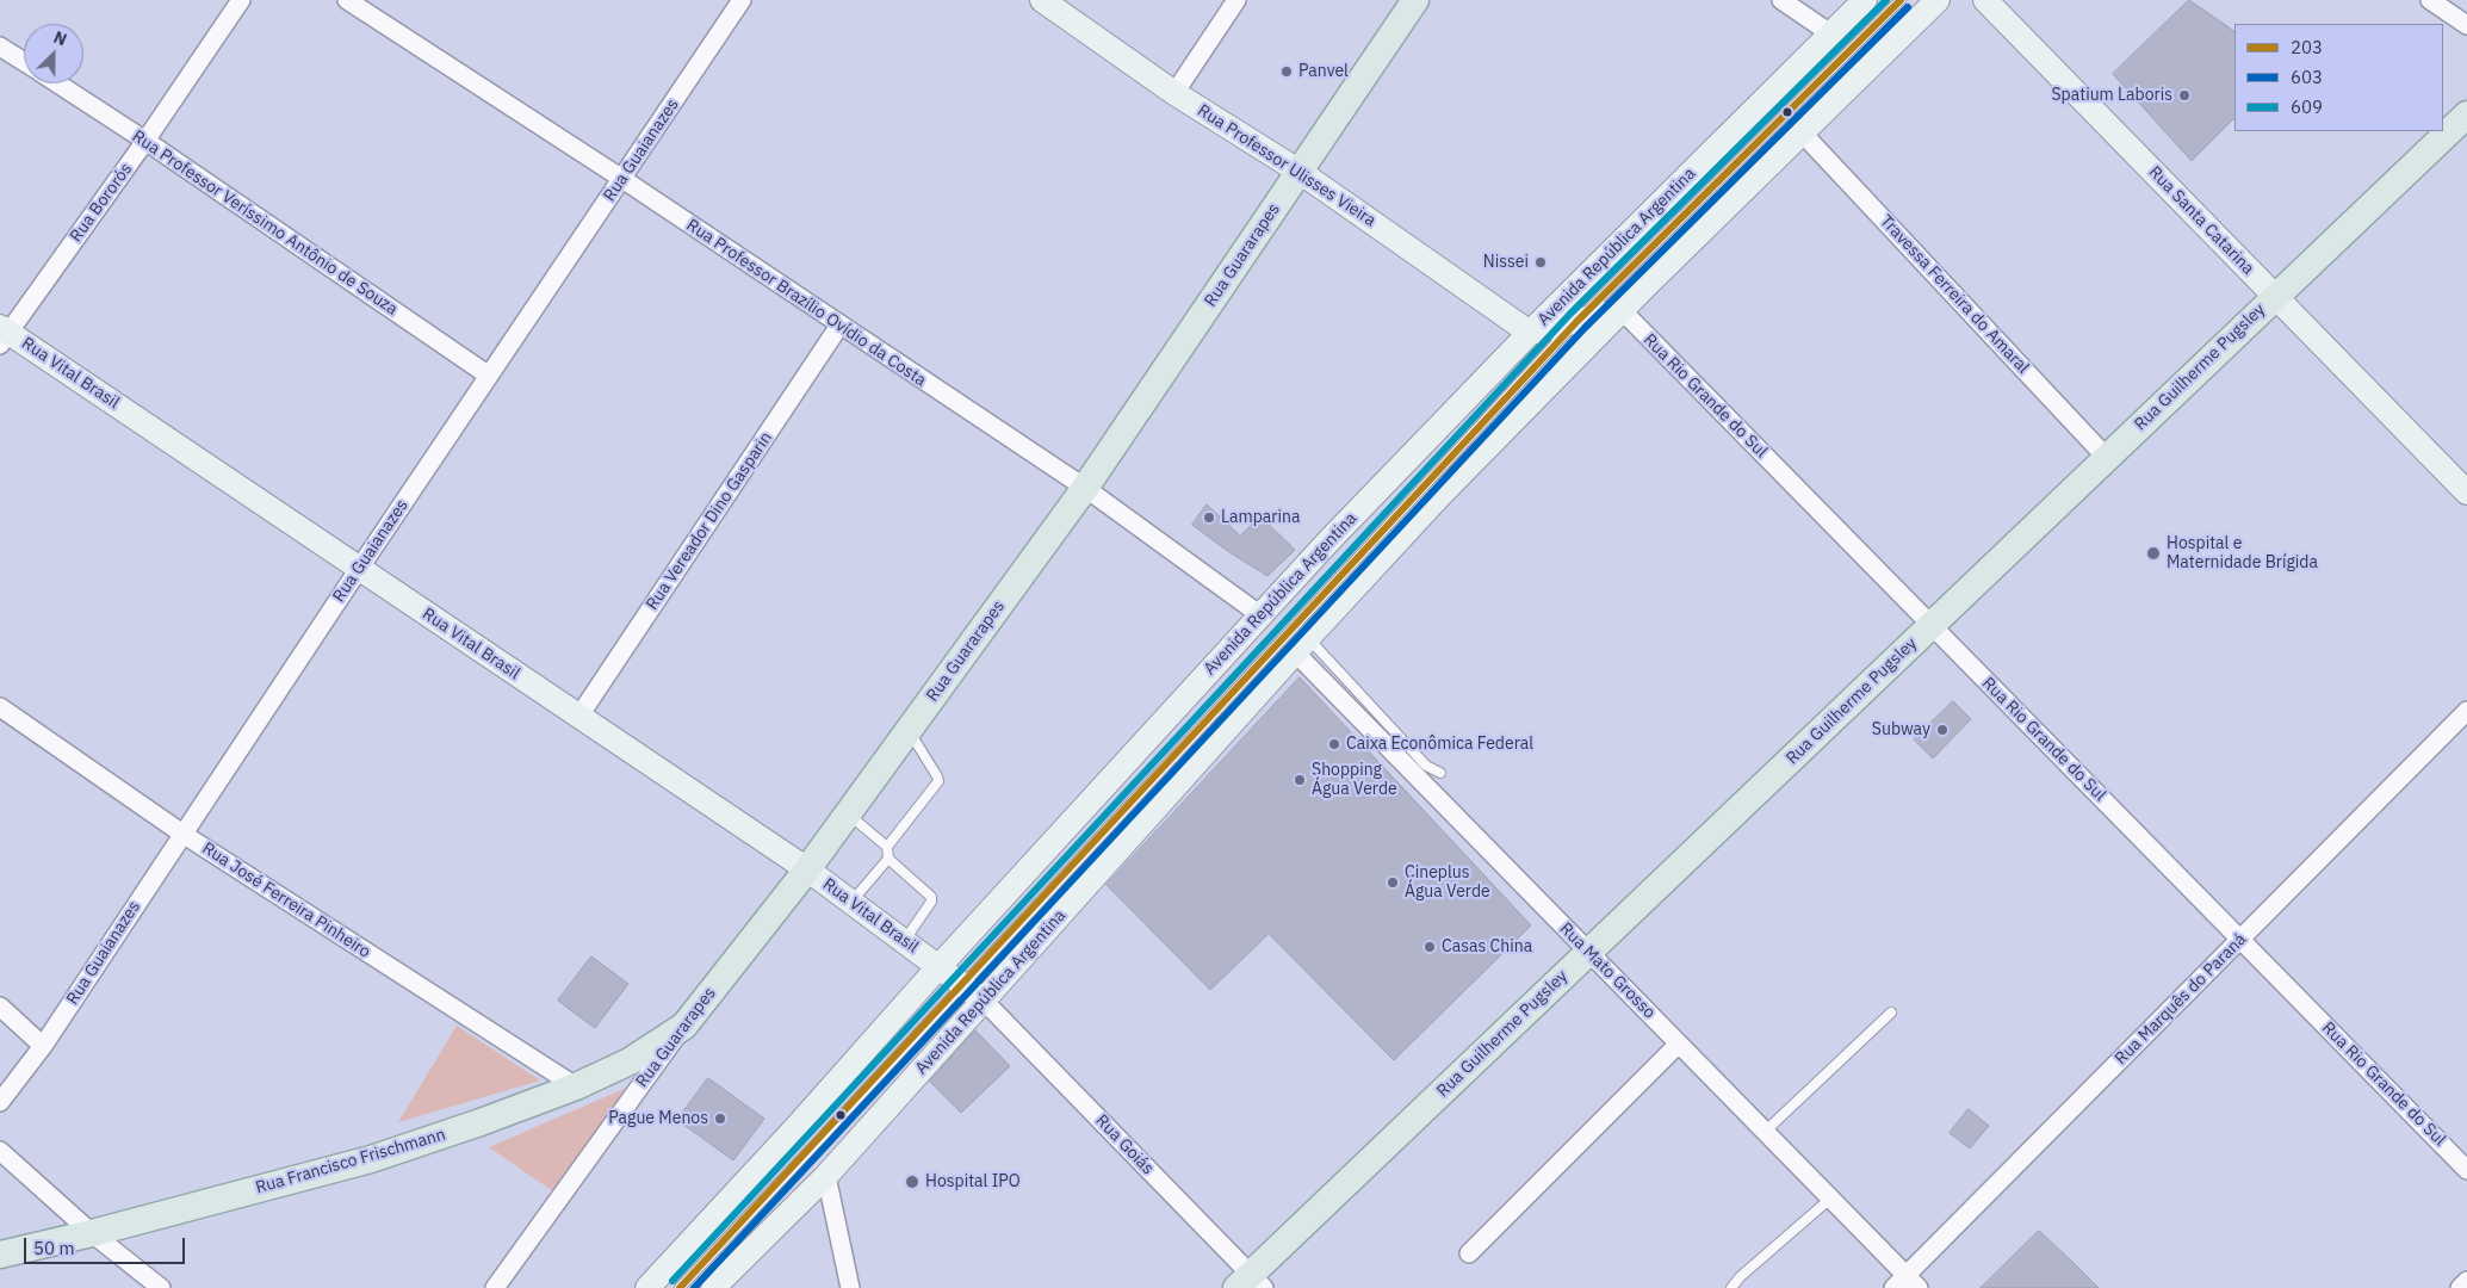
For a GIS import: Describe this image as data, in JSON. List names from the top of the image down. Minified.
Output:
{"streets":{"main road":["Rua Guararapes","Rua Guilherme Pugsley","Rua Francisco Frischmann"],"street":["Rua Guaianazes","Rua Professor Ulisses Vieira","Rua Bororós","Rua Santa Catarina","Rua Professor Veríssimo Antônio de Souza","Avenida República Argentina","Travessa Ferreira do Amaral","Rua Professor Brazílio Ovídio da Costa","Rua Vital Brasil","Rua Rio Grande do Sul","Rua Vereador Dino Gasparin","Rua José Ferreira Pinheiro","Rua Mato Grosso","Rua Marquês do Paraná","Rua Goiás"]},"crossings":[["Rua Guaianazes","Rua Professor Veríssimo Antônio de Souza"],["Rua Guaianazes","Rua Professor Brazílio Ovídio da Costa"],["Rua Guaianazes","Rua Vital Brasil"],["Rua Guaianazes","Rua José Ferreira Pinheiro"],["Rua Professor Ulisses Vieira","Avenida República Argentina"],["Rua Professor Ulisses Vieira","Rua Guararapes"],["Rua Bororós","Rua Professor Veríssimo Antônio de Souza"],["Rua Bororós","Rua Vital Brasil"],["Rua Santa Catarina","Rua Guilherme Pugsley"],["Avenida República Argentina","Travessa Ferreira do Amaral"],["Avenida República Argentina","Rua Professor Brazílio Ovídio da Costa"],["Avenida República Argentina","Rua Vital Brasil"],["Avenida República Argentina","Rua Rio Grande do Sul"],["Avenida República Argentina","Rua Mato Grosso"],["Avenida República Argentina","Rua Goiás"],["Rua Guararapes","Rua Professor Brazílio Ovídio da Costa"],["Rua Guararapes","Rua Vital Brasil"],["Rua Guararapes","Rua Francisco Frischmann"],["Travessa Ferreira do Amaral","Rua Guilherme Pugsley"],["Rua Professor Brazílio Ovídio da Costa","Rua Vereador Dino Gasparin"],["Rua Guilherme Pugsley","Rua Rio Grande do Sul"],["Rua Guilherme Pugsley","Rua Mato Grosso"],["Rua Guilherme Pugsley","Rua Goiás"],["Rua Vital Brasil","Rua Vereador Dino Gasparin"],["Rua Vital Brasil","Rua Goiás"],["Rua Rio Grande do Sul","Rua Marquês do Paraná"],["Rua José Ferreira Pinheiro","Rua Francisco Frischmann"],["Rua Mato Grosso","Rua Marquês do Paraná"]],"places":["Panvel","Spatium Laboris","Nissei","Lamparina","Hospital e Maternidade Brígida","Subway","Caixa Econômica Federal","Shopping Água Verde","Cineplus Água Verde","Casas China","Pague Menos","Hospital IPO"],"lines":["transit line 203","transit line 609","transit line 603"],"legend":["203","603","609"],"scale_bar":"50 m","north":"top right"}
